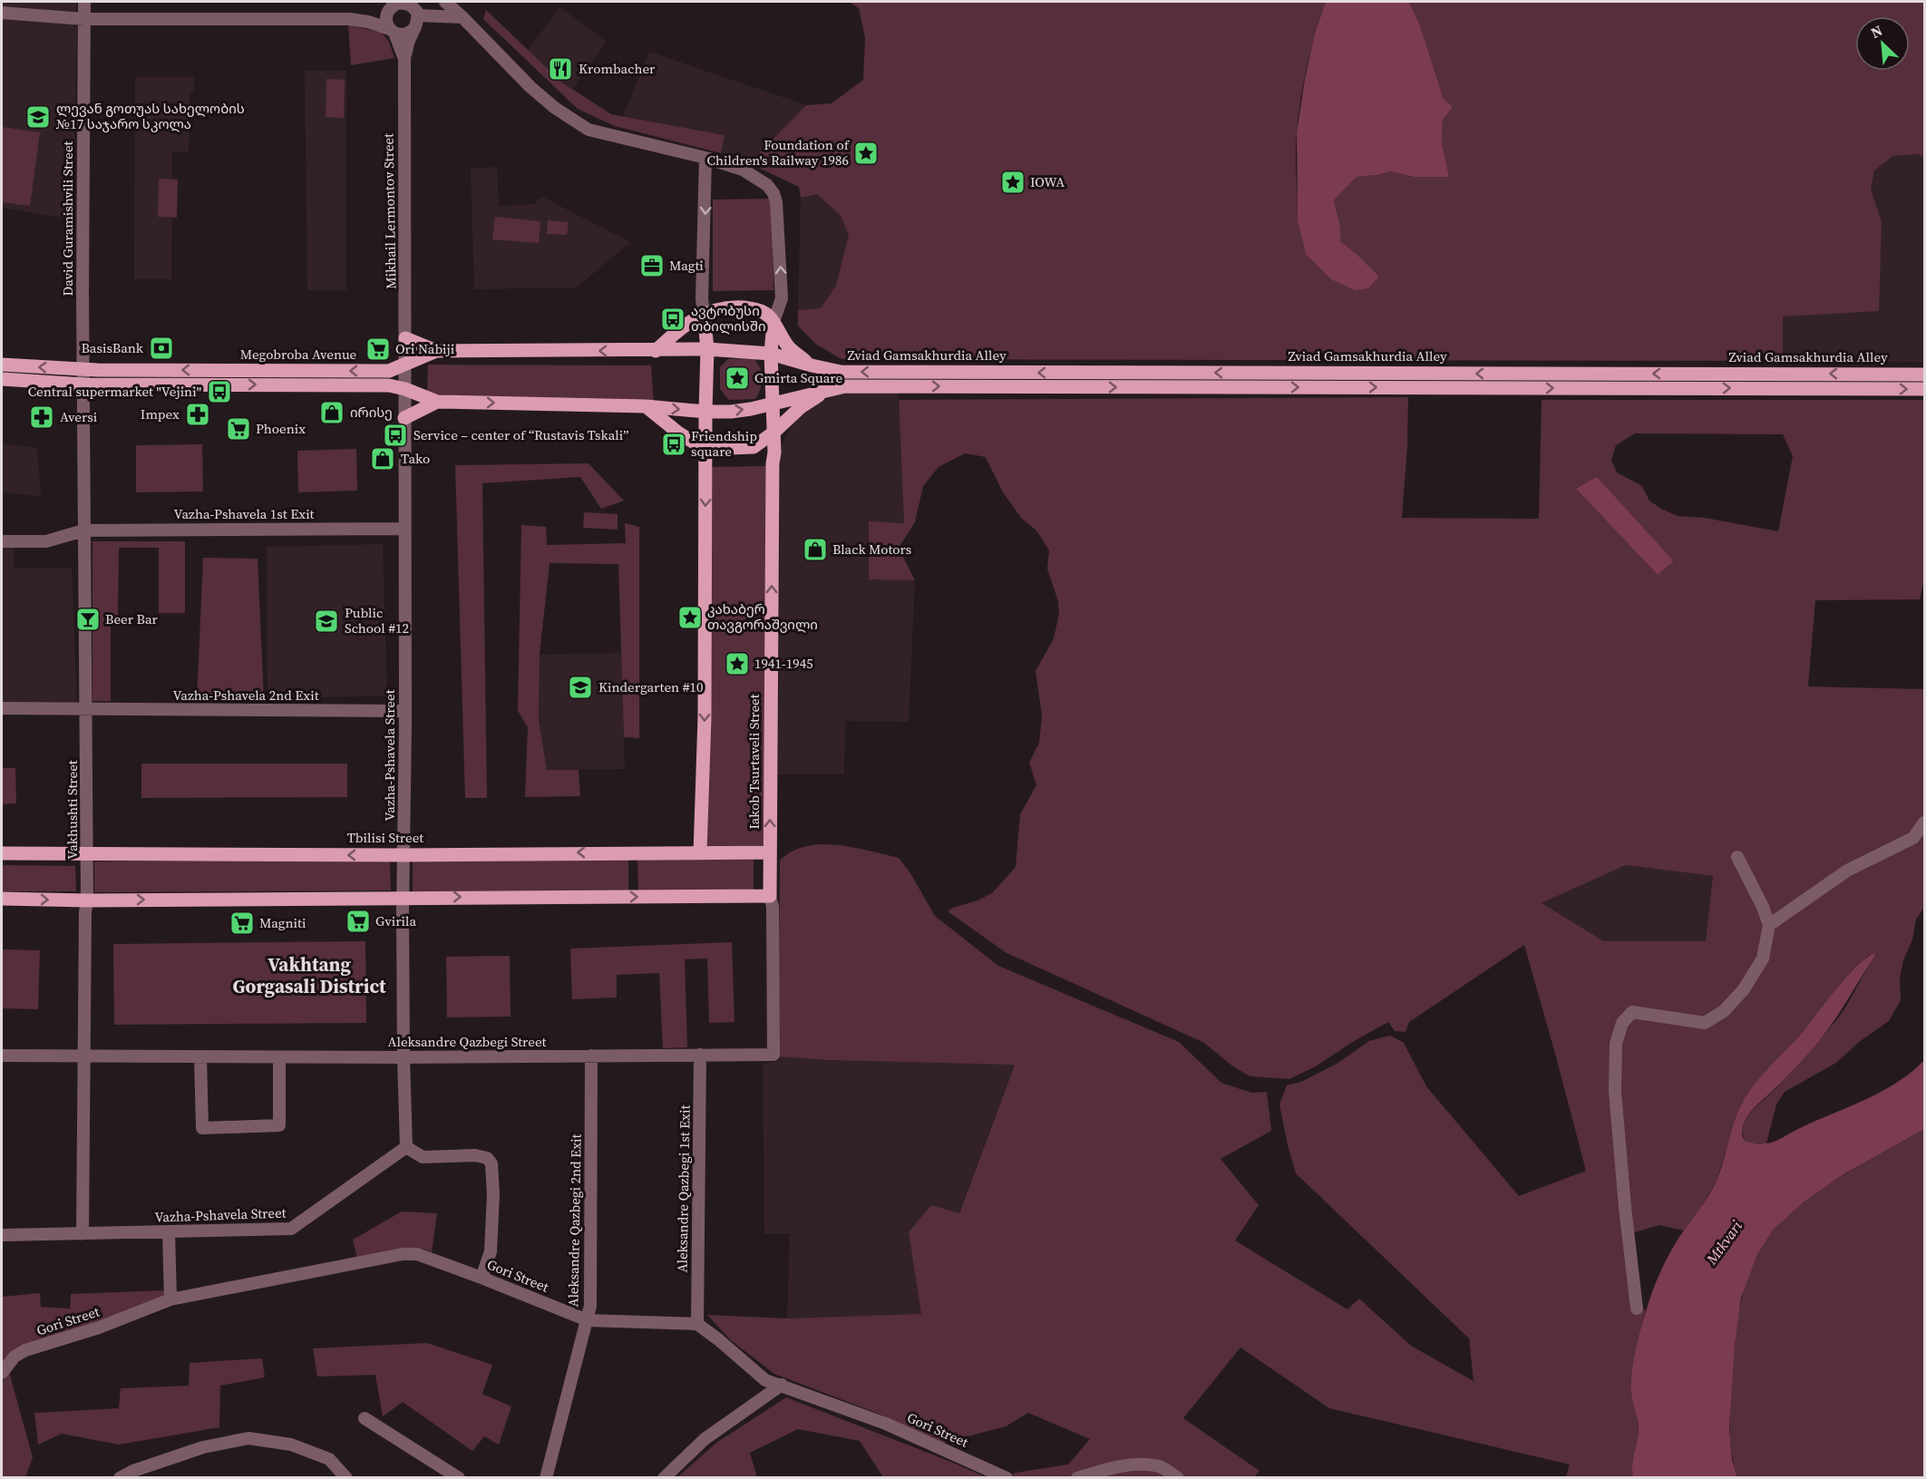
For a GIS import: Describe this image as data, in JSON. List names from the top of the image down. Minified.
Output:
{"streets":{"main road":["Megobroba Avenue","Zviad Gamsakhurdia Alley","Iakob Tsurtaveli Street","Tbilisi Street"],"street":["Mikhail Lermontov Street","David Guramishvili Street","Vazha-Pshavela 1st Exit","Vazha-Pshavela 2nd Exit","Vazha-Pshavela Street","Vakhushti Street","Aleksandre Qazbegi Street","Aleksandre Qazbegi 1st Exit","Aleksandre Qazbegi 2nd Exit","Gori Street"]},"crossings":[["Mikhail Lermontov Street","Megobroba Avenue"],["Mikhail Lermontov Street","Vazha-Pshavela Street"],["David Guramishvili Street","Megobroba Avenue"],["David Guramishvili Street","Vakhushti Street"],["Vazha-Pshavela 1st Exit","Vazha-Pshavela Street"],["Vazha-Pshavela 1st Exit","Vakhushti Street"],["Vazha-Pshavela 2nd Exit","Vazha-Pshavela Street"],["Vazha-Pshavela 2nd Exit","Vakhushti Street"],["Vazha-Pshavela Street","Vakhushti Street"],["Vazha-Pshavela Street","Tbilisi Street"],["Vazha-Pshavela Street","Aleksandre Qazbegi Street"],["Iakob Tsurtaveli Street","Tbilisi Street"],["Iakob Tsurtaveli Street","Aleksandre Qazbegi Street"],["Vakhushti Street","Tbilisi Street"],["Vakhushti Street","Aleksandre Qazbegi Street"],["Aleksandre Qazbegi Street","Aleksandre Qazbegi 1st Exit"],["Aleksandre Qazbegi Street","Aleksandre Qazbegi 2nd Exit"],["Aleksandre Qazbegi 1st Exit","Gori Street"],["Aleksandre Qazbegi 2nd Exit","Gori Street"]],"districts":["Vakhtang Gorgasali District"],"water":["Mtkvari"],"places":{"restaurant":["Krombacher"],"school or university":["ლევან გოთუას სახელობის №17 საჯარო სკოლა","Public School #12","Kindergarten #10"],"place":["Foundation of Children's Railway 1986","IOWA","Gmirta Square","კახაბერ თავგორაშვილი","1941-1945"],"office":["Magti"],"bus stop":["ავტობუსი თბილისში","Central supermarket \"Vejini\"","Service – center of “Rustavis Tskali”","Friendship square"],"bank":["BasisBank"],"supermarket":["Ori Nabiji","Phoenix","Gvirila","Magniti"],"shop":["ირისე","Tako","Black Motors"],"pharmacy":["Impex","Aversi"],"bar":["Beer Bar"]},"north":"top left"}
